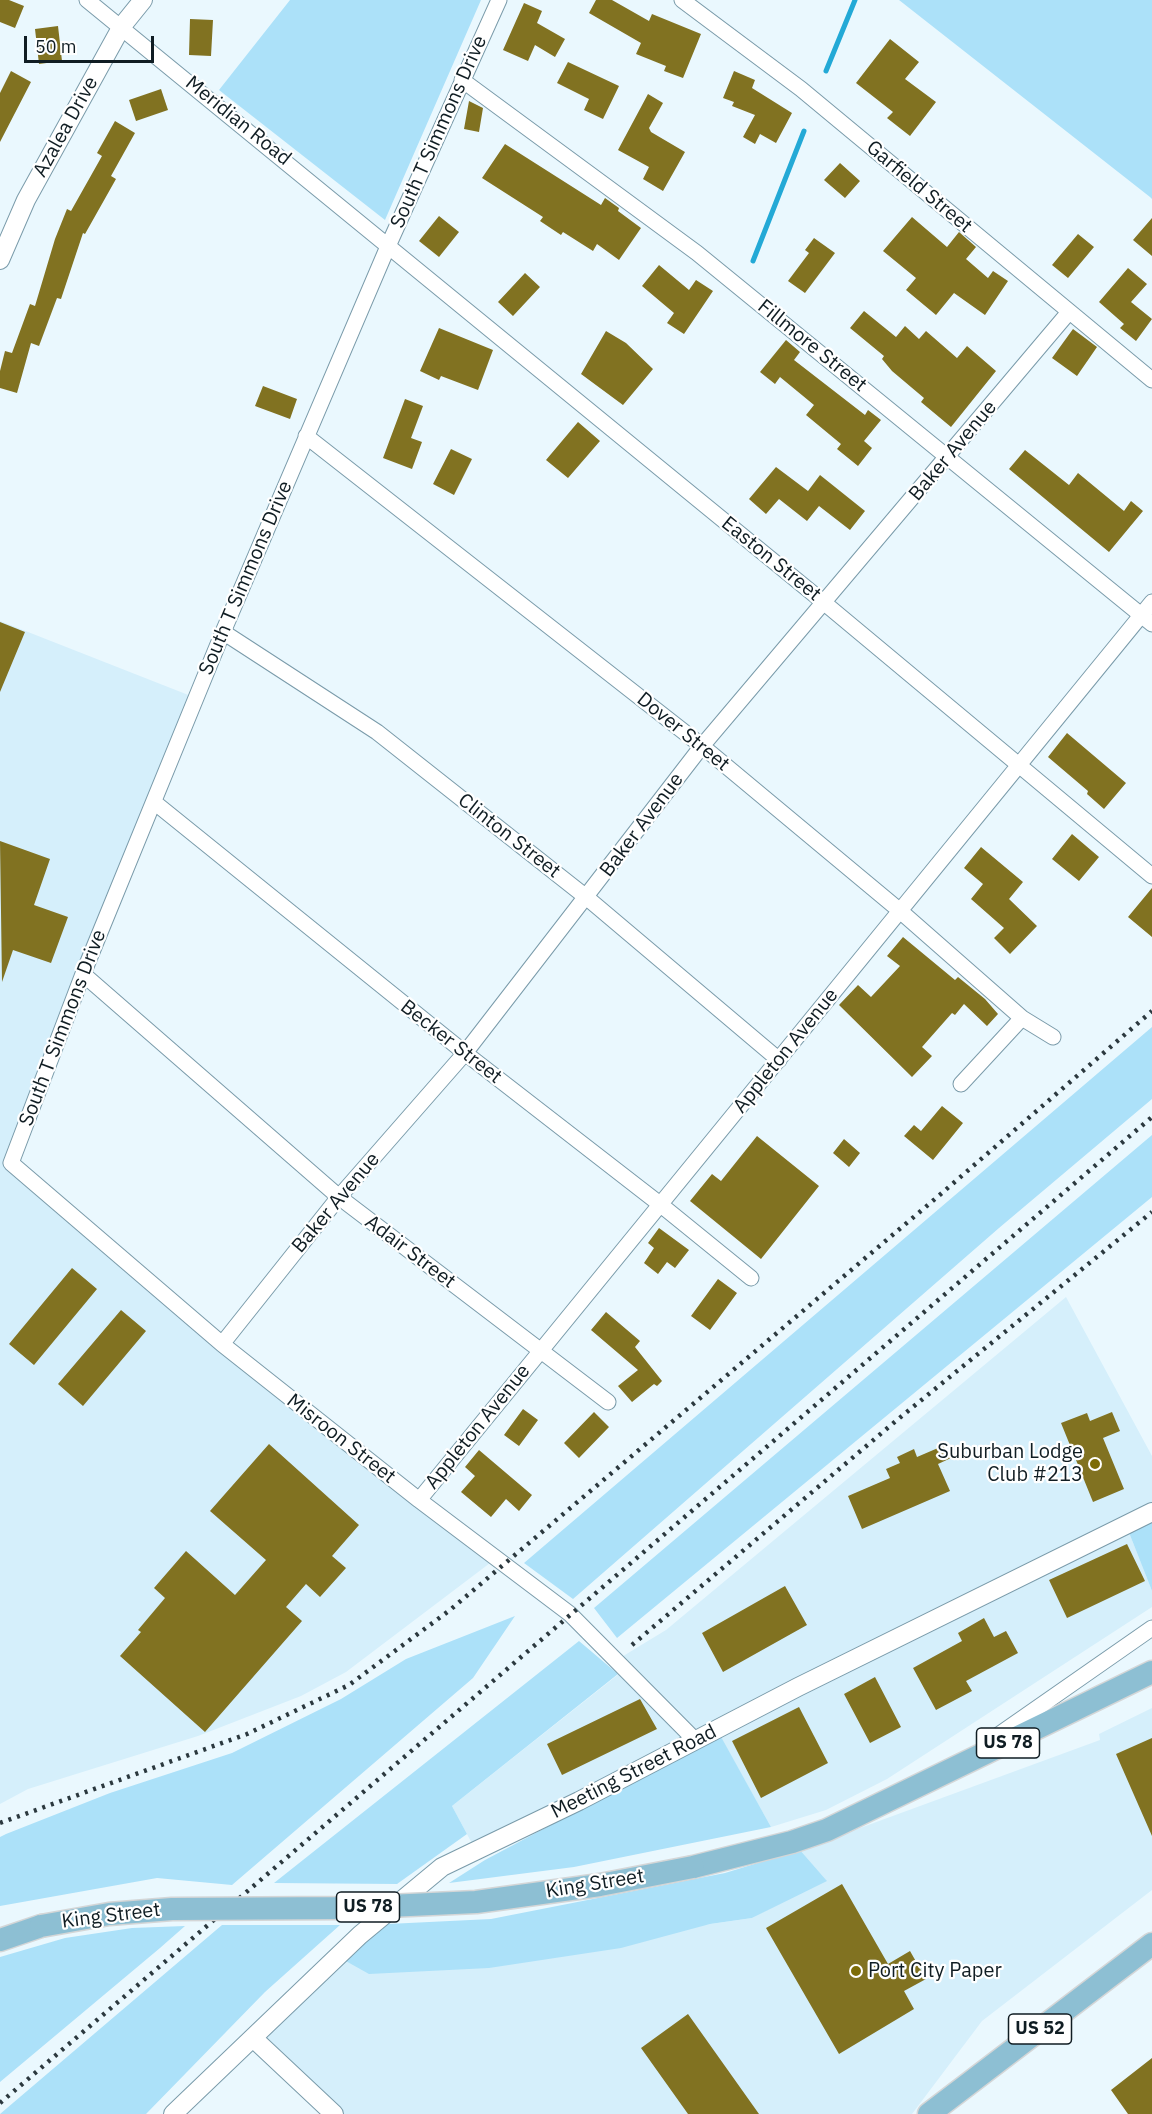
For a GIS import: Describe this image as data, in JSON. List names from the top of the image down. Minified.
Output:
{"streets":{"main road":["US 78","King Street","US 52"],"street":["Meridian Road","Azalea Drive","South T Simmons Drive","Garfield Street","Fillmore Street","Baker Avenue","Easton Street","Dover Street","Clinton Street","Becker Street","Appleton Avenue","Adair Street","Misroon Street","Meeting Street Road"]},"crossings":[["Meridian Road","Azalea Drive"],["Meridian Road","South T Simmons Drive"],["Meridian Road","Easton Street"],["South T Simmons Drive","Fillmore Street"],["South T Simmons Drive","Easton Street"],["South T Simmons Drive","Dover Street"],["South T Simmons Drive","Clinton Street"],["South T Simmons Drive","Becker Street"],["South T Simmons Drive","Adair Street"],["South T Simmons Drive","Misroon Street"],["Garfield Street","Baker Avenue"],["Fillmore Street","Baker Avenue"],["Fillmore Street","Appleton Avenue"],["Baker Avenue","Easton Street"],["Baker Avenue","Dover Street"],["Baker Avenue","Clinton Street"],["Baker Avenue","Becker Street"],["Baker Avenue","Adair Street"],["Baker Avenue","Misroon Street"],["Easton Street","Appleton Avenue"],["Dover Street","Appleton Avenue"],["Clinton Street","Appleton Avenue"],["Becker Street","Appleton Avenue"],["Appleton Avenue","Adair Street"],["Appleton Avenue","Misroon Street"],["Misroon Street","Meeting Street Road"]],"places":["Suburban Lodge Club #213","Port City Paper"],"scale_bar":"50 m"}
